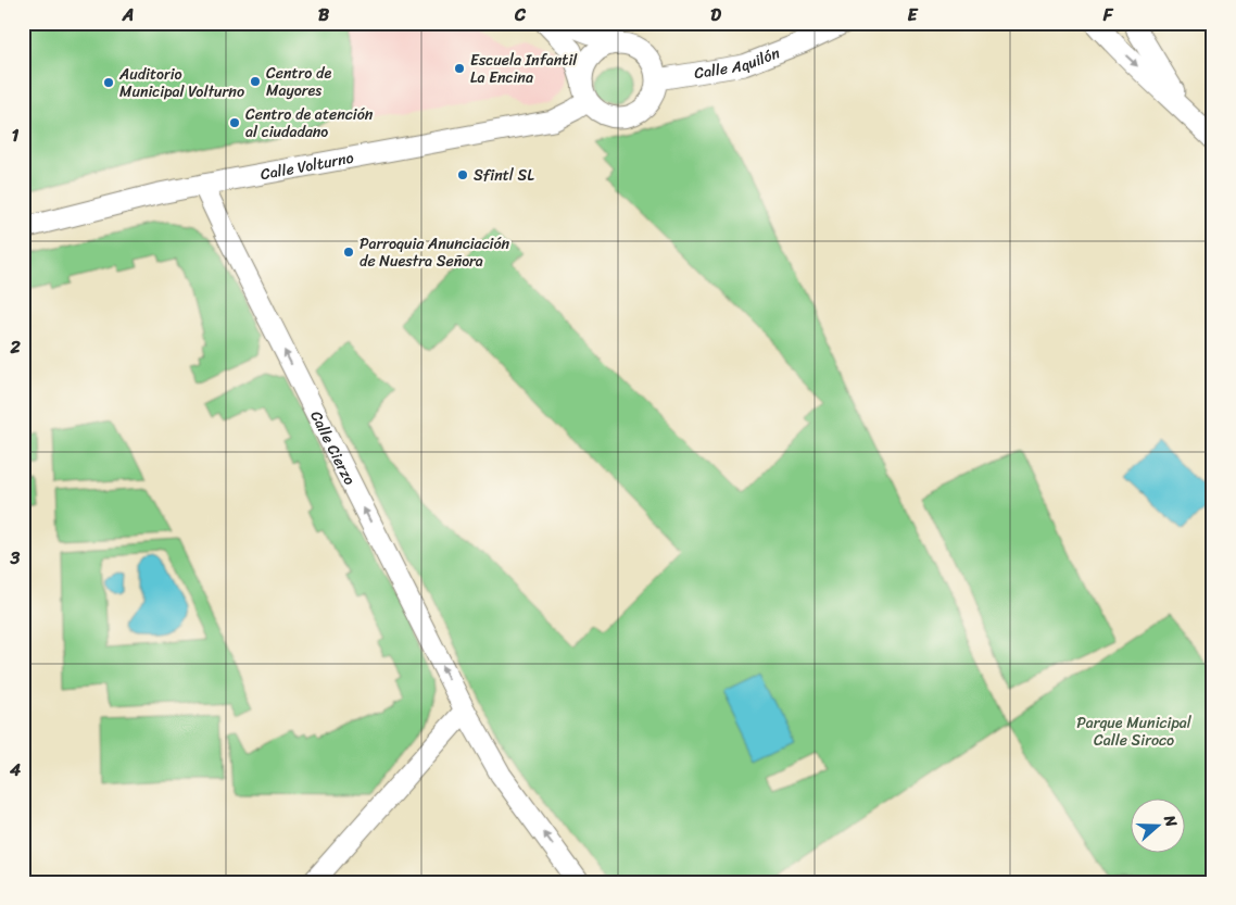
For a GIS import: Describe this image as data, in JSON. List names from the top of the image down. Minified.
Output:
{"streets":{"street":["Calle Aquilón","Calle Volturno","Calle Cierzo"]},"crossings":[["Calle Aquilón","Calle Volturno"],["Calle Volturno","Calle Cierzo"]],"one_way":["Calle Cierzo"],"parks":["Parque Municipal Calle Siroco"],"places":["Escuela Infantil La Encina","Centro de Mayores","Auditorio Municipal Volturno","Centro de atención al ciudadano","Sfintl SL","Parroquia Anunciación de Nuestra Señora"],"north":"right","grid":{"columns":["A","B","C","D","E","F"],"rows":["1","2","3","4"]}}
